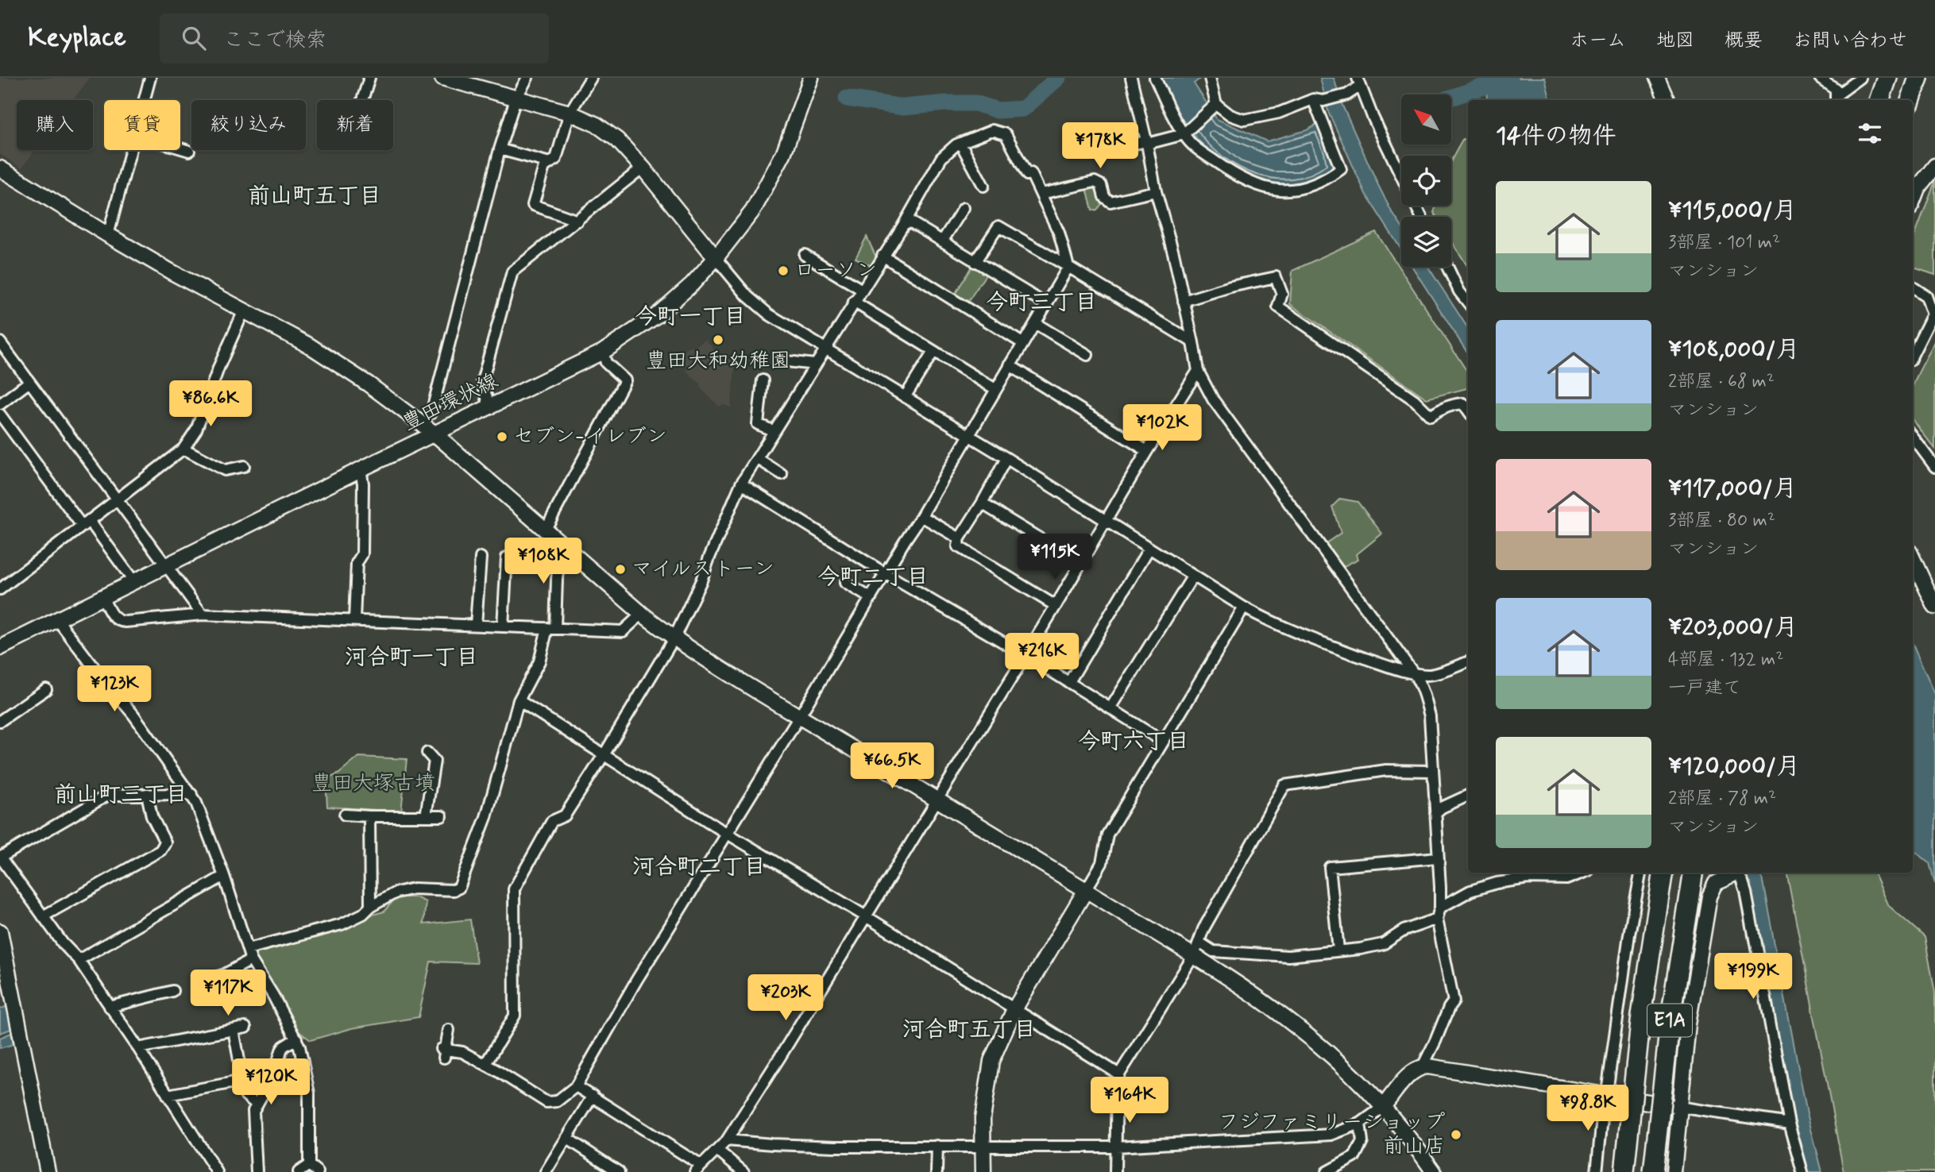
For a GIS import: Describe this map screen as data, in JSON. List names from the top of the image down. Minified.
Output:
{"streets":{"highway":["E1A"],"street":["豊田環状線"]},"districts":["前山町五丁目","今町三丁目","今町一丁目","今町二丁目","河合町一丁目","今町六丁目","前山町三丁目","河合町二丁目","河合町五丁目"],"parks":["豊田大塚古墳"],"places":["ローソン","豊田大和幼稚園","セブン-イレブン","マイルストーン","フジファミリーショップ 前山店"],"north":"top left","page":{"header":"Keyplace","search":"ここで検索","nav":["ホーム","地図","概要","お問い合わせ"],"chip":["購入","賃貸","絞り込み","新着"],"heading":"14件の物件","price":["¥178K","¥86.6K","¥102K","¥115K","¥108K","¥216K","¥123K","¥66.5K","¥199K","¥117K","¥203K","¥120K","¥164K","¥98.8K"],"list":[{"name":"¥115,000/月","note":"3部屋 · 101 m² · マンション"},{"name":"¥108,000/月","note":"2部屋 · 68 m² · マンション"},{"name":"¥117,000/月","note":"3部屋 · 80 m² · マンション"},{"name":"¥203,000/月","note":"4部屋 · 132 m² · 一戸建て"},{"name":"¥120,000/月","note":"2部屋 · 78 m² · マンション"}]}}
